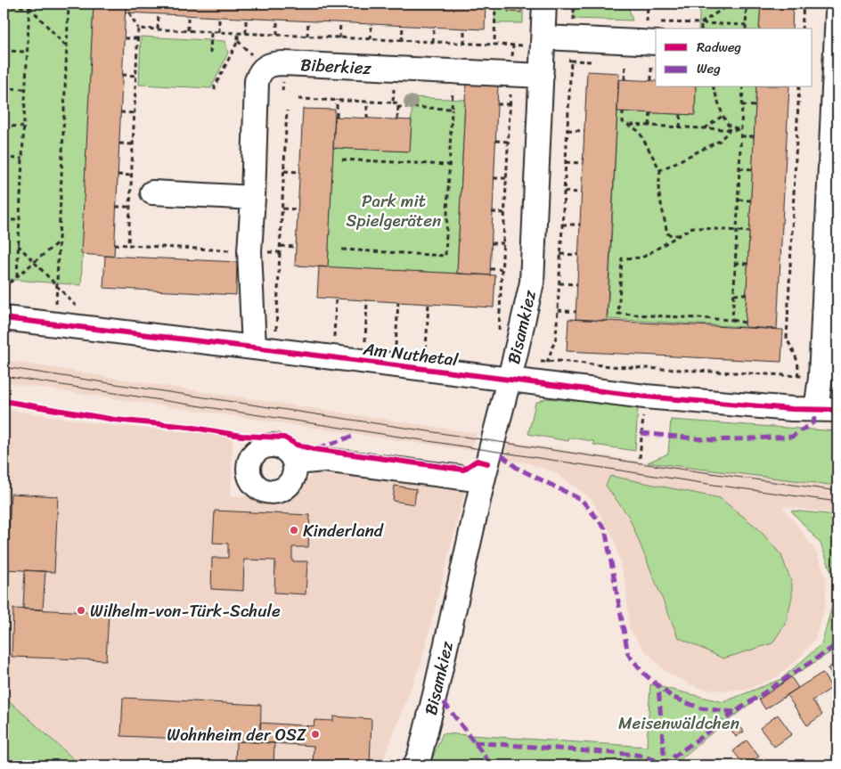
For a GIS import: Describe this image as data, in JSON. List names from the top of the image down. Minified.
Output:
{"streets":{"street":["Biberkiez","Bisamkiez","Am Nuthetal"]},"crossings":[["Biberkiez","Bisamkiez"],["Biberkiez","Am Nuthetal"],["Bisamkiez","Am Nuthetal"]],"parks":["Park mit Spielgeräten","Meisenwäldchen"],"places":["Kinderland","Wilhelm-von-Türk-Schule","Wohnheim der OSZ"],"legend":["Radweg","Weg"]}
